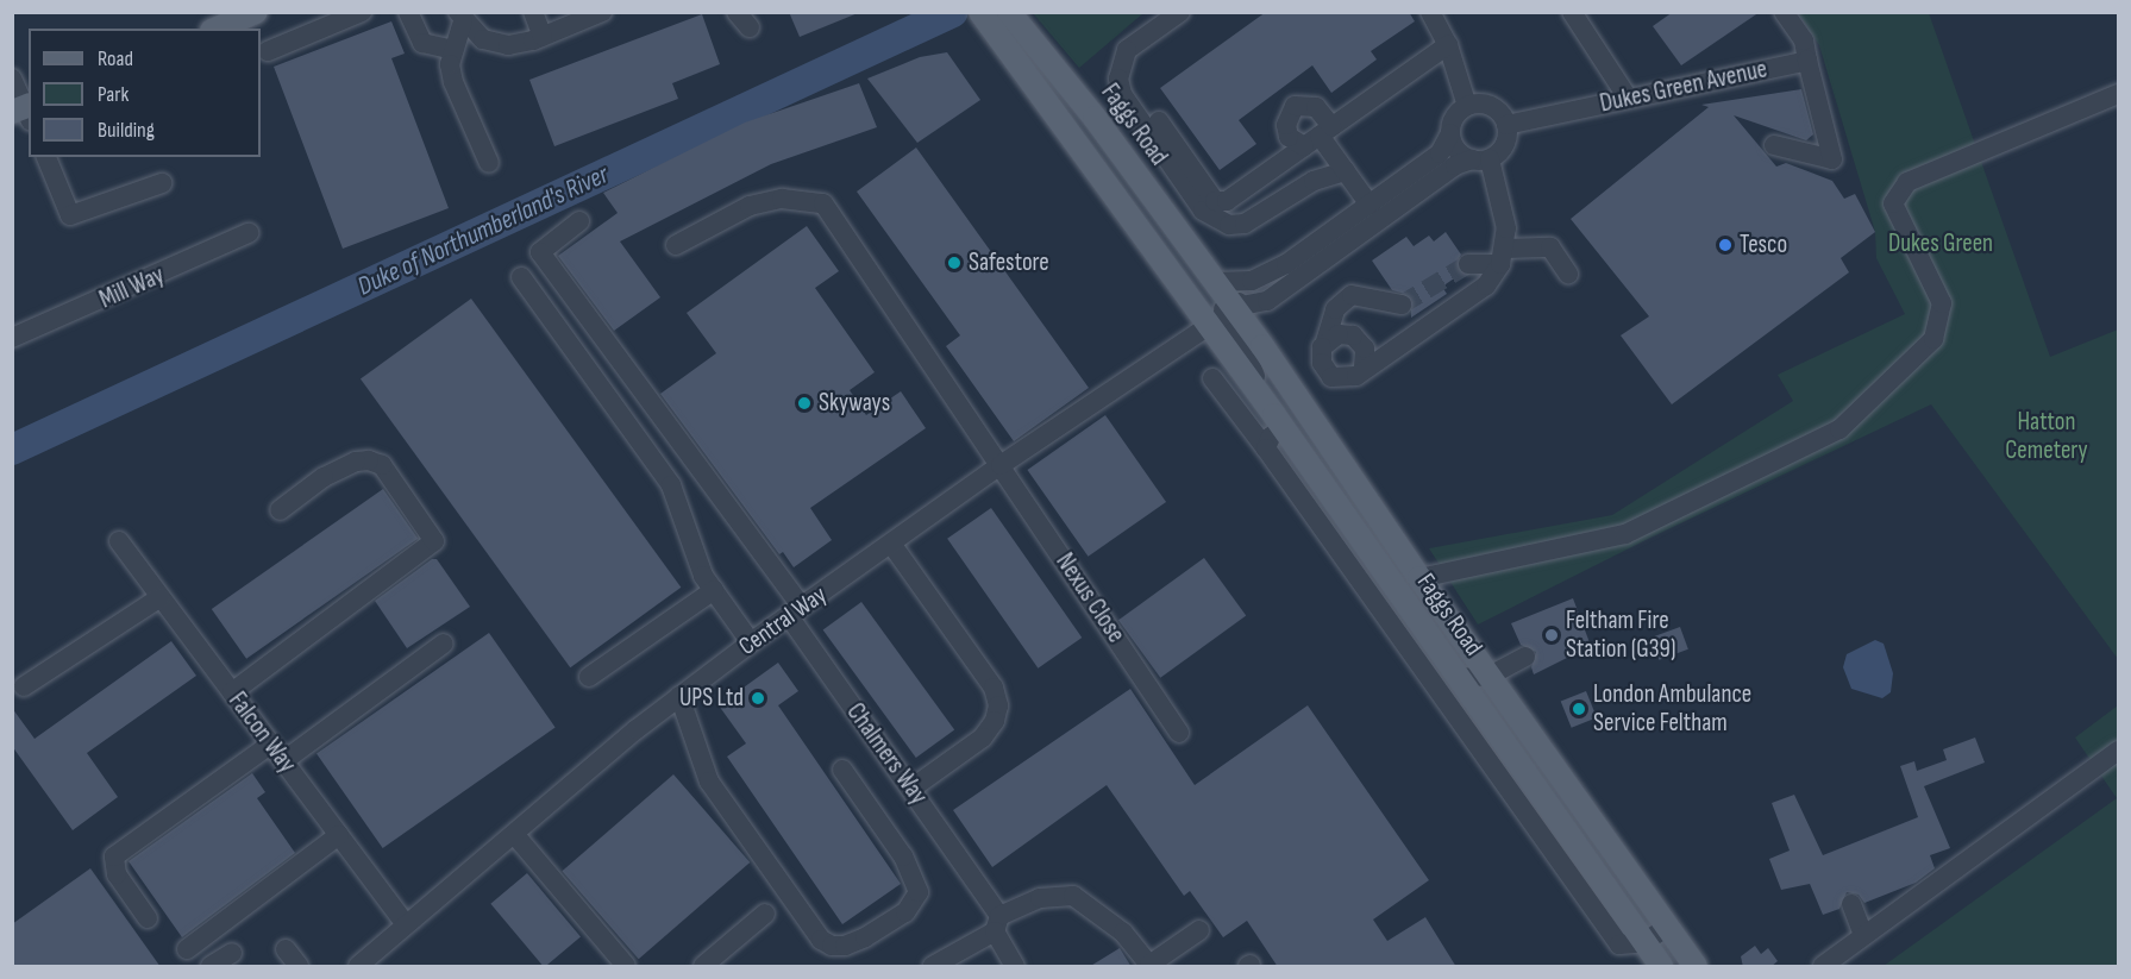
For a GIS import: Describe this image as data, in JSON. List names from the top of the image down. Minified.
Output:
{"streets":{"main road":["Faggs Road"],"street":["Dukes Green Avenue","Mill Way","Nexus Close","Central Way","Falcon Way","Chalmers Way"]},"crossings":[["Faggs Road","Central Way"],["Nexus Close","Central Way"],["Central Way","Falcon Way"],["Central Way","Chalmers Way"]],"water":["Duke of Northumberland's River"],"parks":["Dukes Green","Hatton Cemetery"],"places":["Tesco","Safestore","Skyways","Feltham Fire Station (G39)","UPS Ltd","London Ambulance Service Feltham"],"legend":["Road","Park","Building"]}
